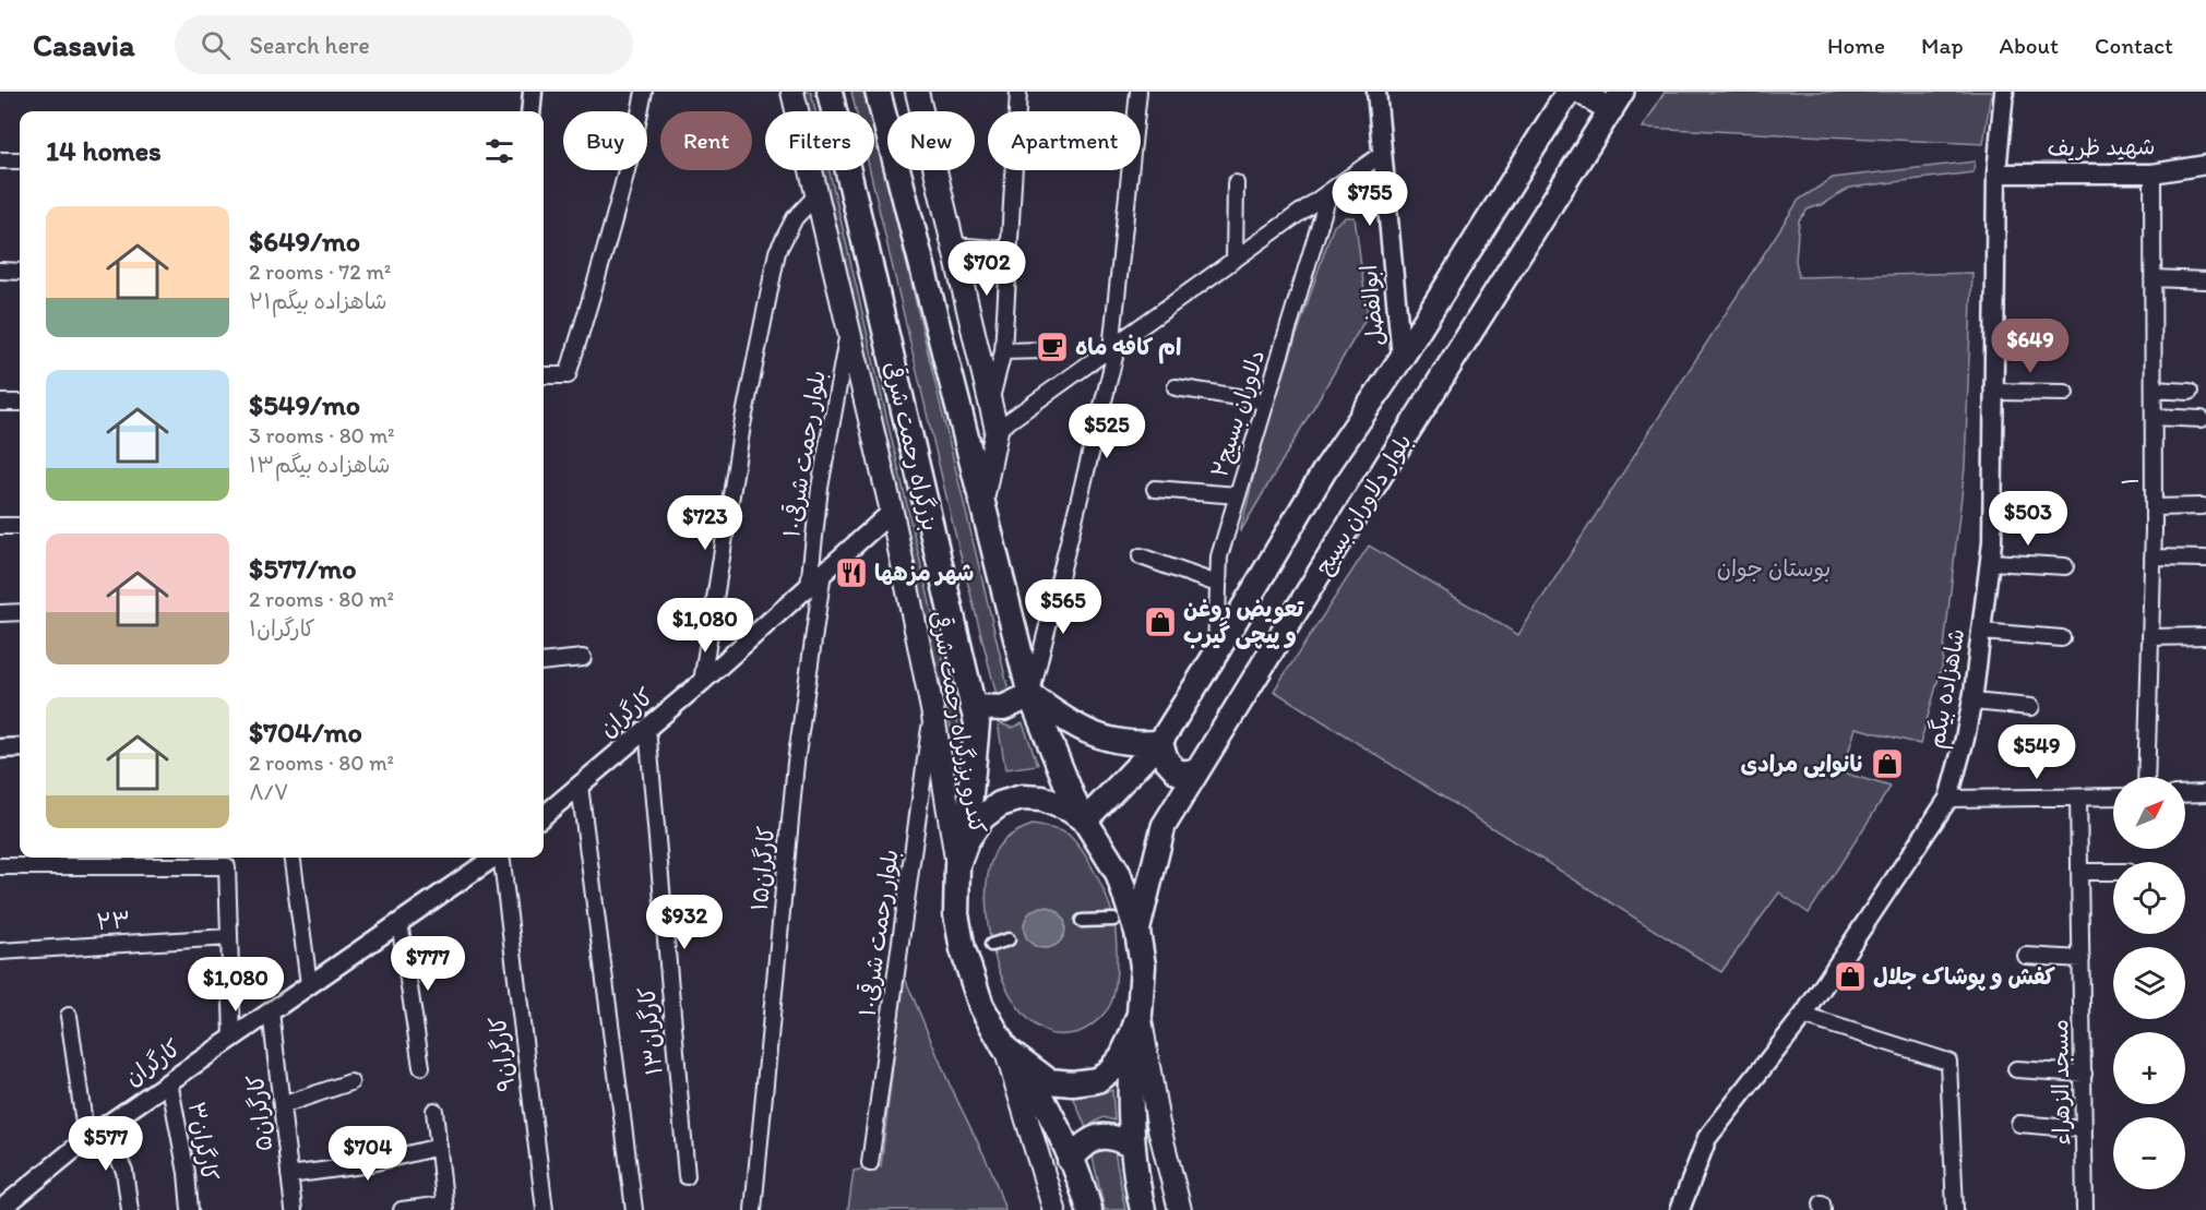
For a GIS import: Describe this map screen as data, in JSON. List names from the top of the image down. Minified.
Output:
{"streets":{"highway":["بزرگراه رحمت شرقی"],"main road":["بلوار دلاوران بسیج","کندرو بزرگراه رحمت شرقی"],"street":["شهید ظریف","ابوالفضل","دلاوران بسیج۲","بلوار رحمت شرقی۱۰","۱","شاهزاده بیگم","کارگران","۱۵کارگران","۲۳","۱۰بلوار رحمت شرقی","کارگران۱۳","کارگران۹","مسجد الزهراء","کارگران۵","کارگران۳"]},"crossings":[["شهید ظریف","۱"],["شهید ظریف","شاهزاده بیگم"],["ابوالفضل","بلوار دلاوران بسیج"],["دلاوران بسیج۲","بلوار دلاوران بسیج"],["بلوار رحمت شرقی۱۰","کارگران"],["بلوار رحمت شرقی۱۰","کندرو بزرگراه رحمت شرقی"],["کارگران","کندرو بزرگراه رحمت شرقی"],["کارگران","۱۵کارگران"],["کارگران","کارگران۱۳"],["کارگران","کارگران۵"],["کارگران","کارگران۳"],["کندرو بزرگراه رحمت شرقی","۱۰بلوار رحمت شرقی"]],"parks":["بوستان جوان"],"places":{"cafe":["ام کافه ماه"],"restaurant":["شهر مزهها"],"shop":["تعویض روغن و پیچی گیرب","نانوایی مرادی","کفش و پوشاک جلال"]},"north":"top right","page":{"header":"Casavia","search":"Search here","nav":["Home","Map","About","Contact"],"chip":["Buy","Rent","Filters","New","Apartment"],"heading":"14 homes","price":["$755","$702","$649","$525","$503","$723","$565","$1,080","$549","$932","$777","$1,080","$577","$704"],"list":[{"name":"$649/mo","note":"2 rooms · 72 m² · شاهزاده بیگم۲۱"},{"name":"$549/mo","note":"3 rooms · 80 m² · شاهزاده بیگم۱۳"},{"name":"$577/mo","note":"2 rooms · 80 m² · ۱کارگران"},{"name":"$704/mo","note":"2 rooms · 80 m² · ۸/۷"}],"map_buttons":["+","−"]}}
